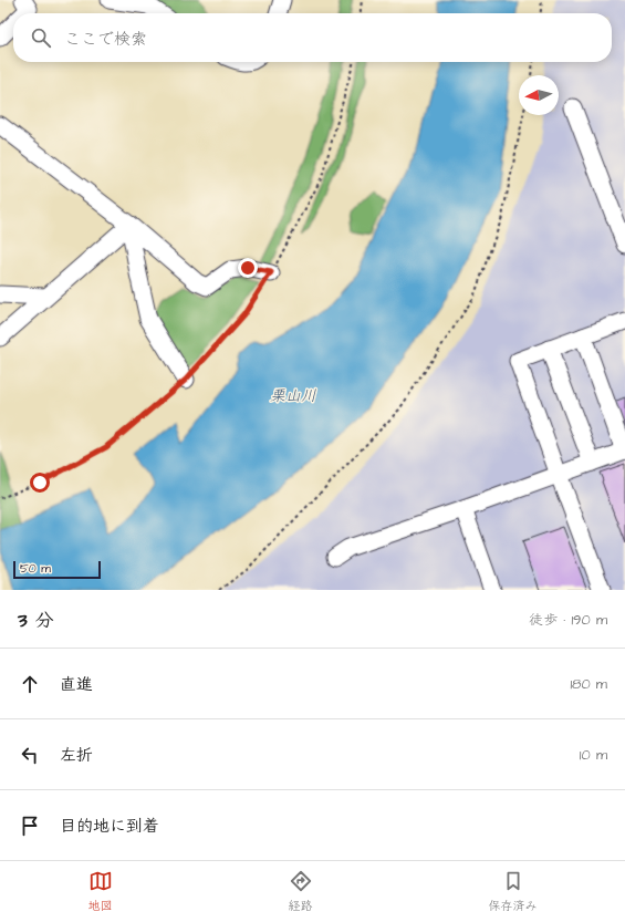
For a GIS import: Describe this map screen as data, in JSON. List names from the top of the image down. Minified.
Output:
{"water":["栗山川"],"scale_bar":"50 m","north":"left","page":{"search":"ここで検索","scale":"50 m","heading":["3 分","徒歩 · 190 m"],"list":[["直進","180 m"],["左折","10 m"],"目的地に到着"],"nav":["地図","経路","保存済み"]}}
